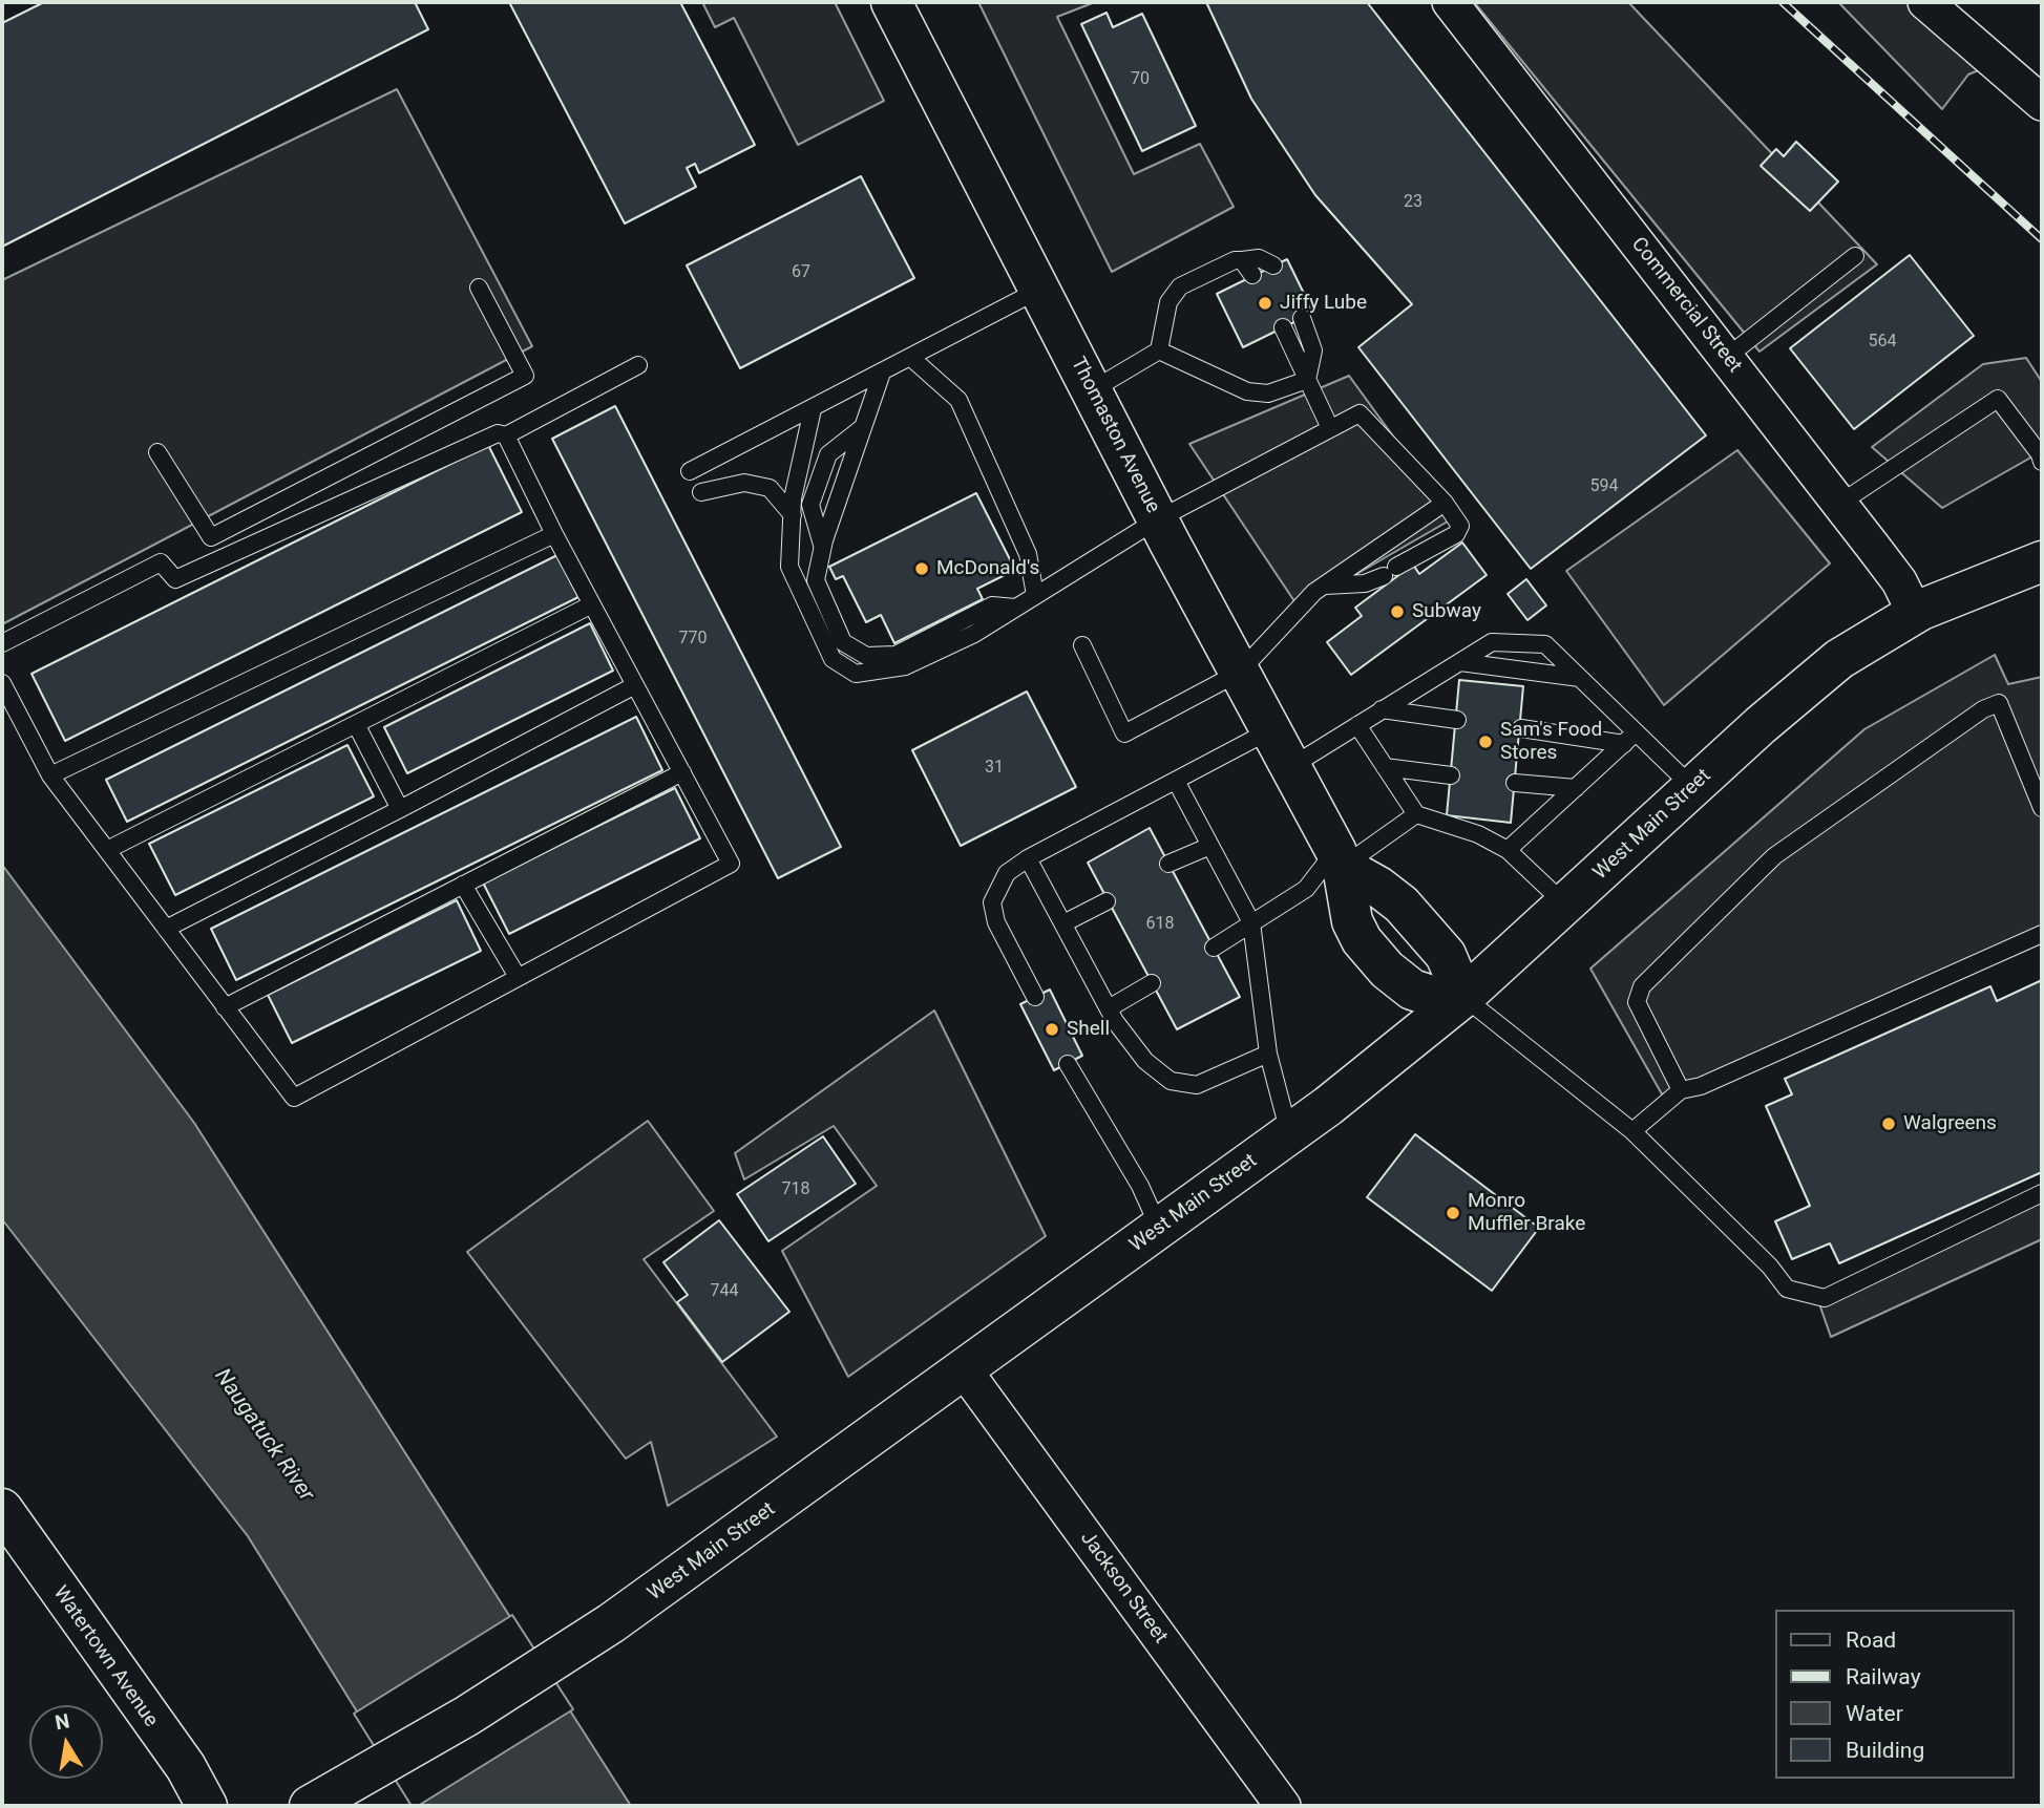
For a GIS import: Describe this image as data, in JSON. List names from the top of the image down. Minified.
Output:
{"streets":{"main road":["Thomaston Avenue","West Main Street","Watertown Avenue"],"street":["Commercial Street","Jackson Street"]},"crossings":[["Commercial Street","West Main Street"],["Thomaston Avenue","West Main Street"],["West Main Street","Jackson Street"]],"water":["Naugatuck River"],"places":["Jiffy Lube","McDonald's","Subway","Sam's Food Stores","Shell","Walgreens","Monro Muffler Brake"],"house_numbers":["70","23","67","564","594","770","31","618","718","744"],"legend":["Road","Railway","Water","Building"],"north":"top"}
